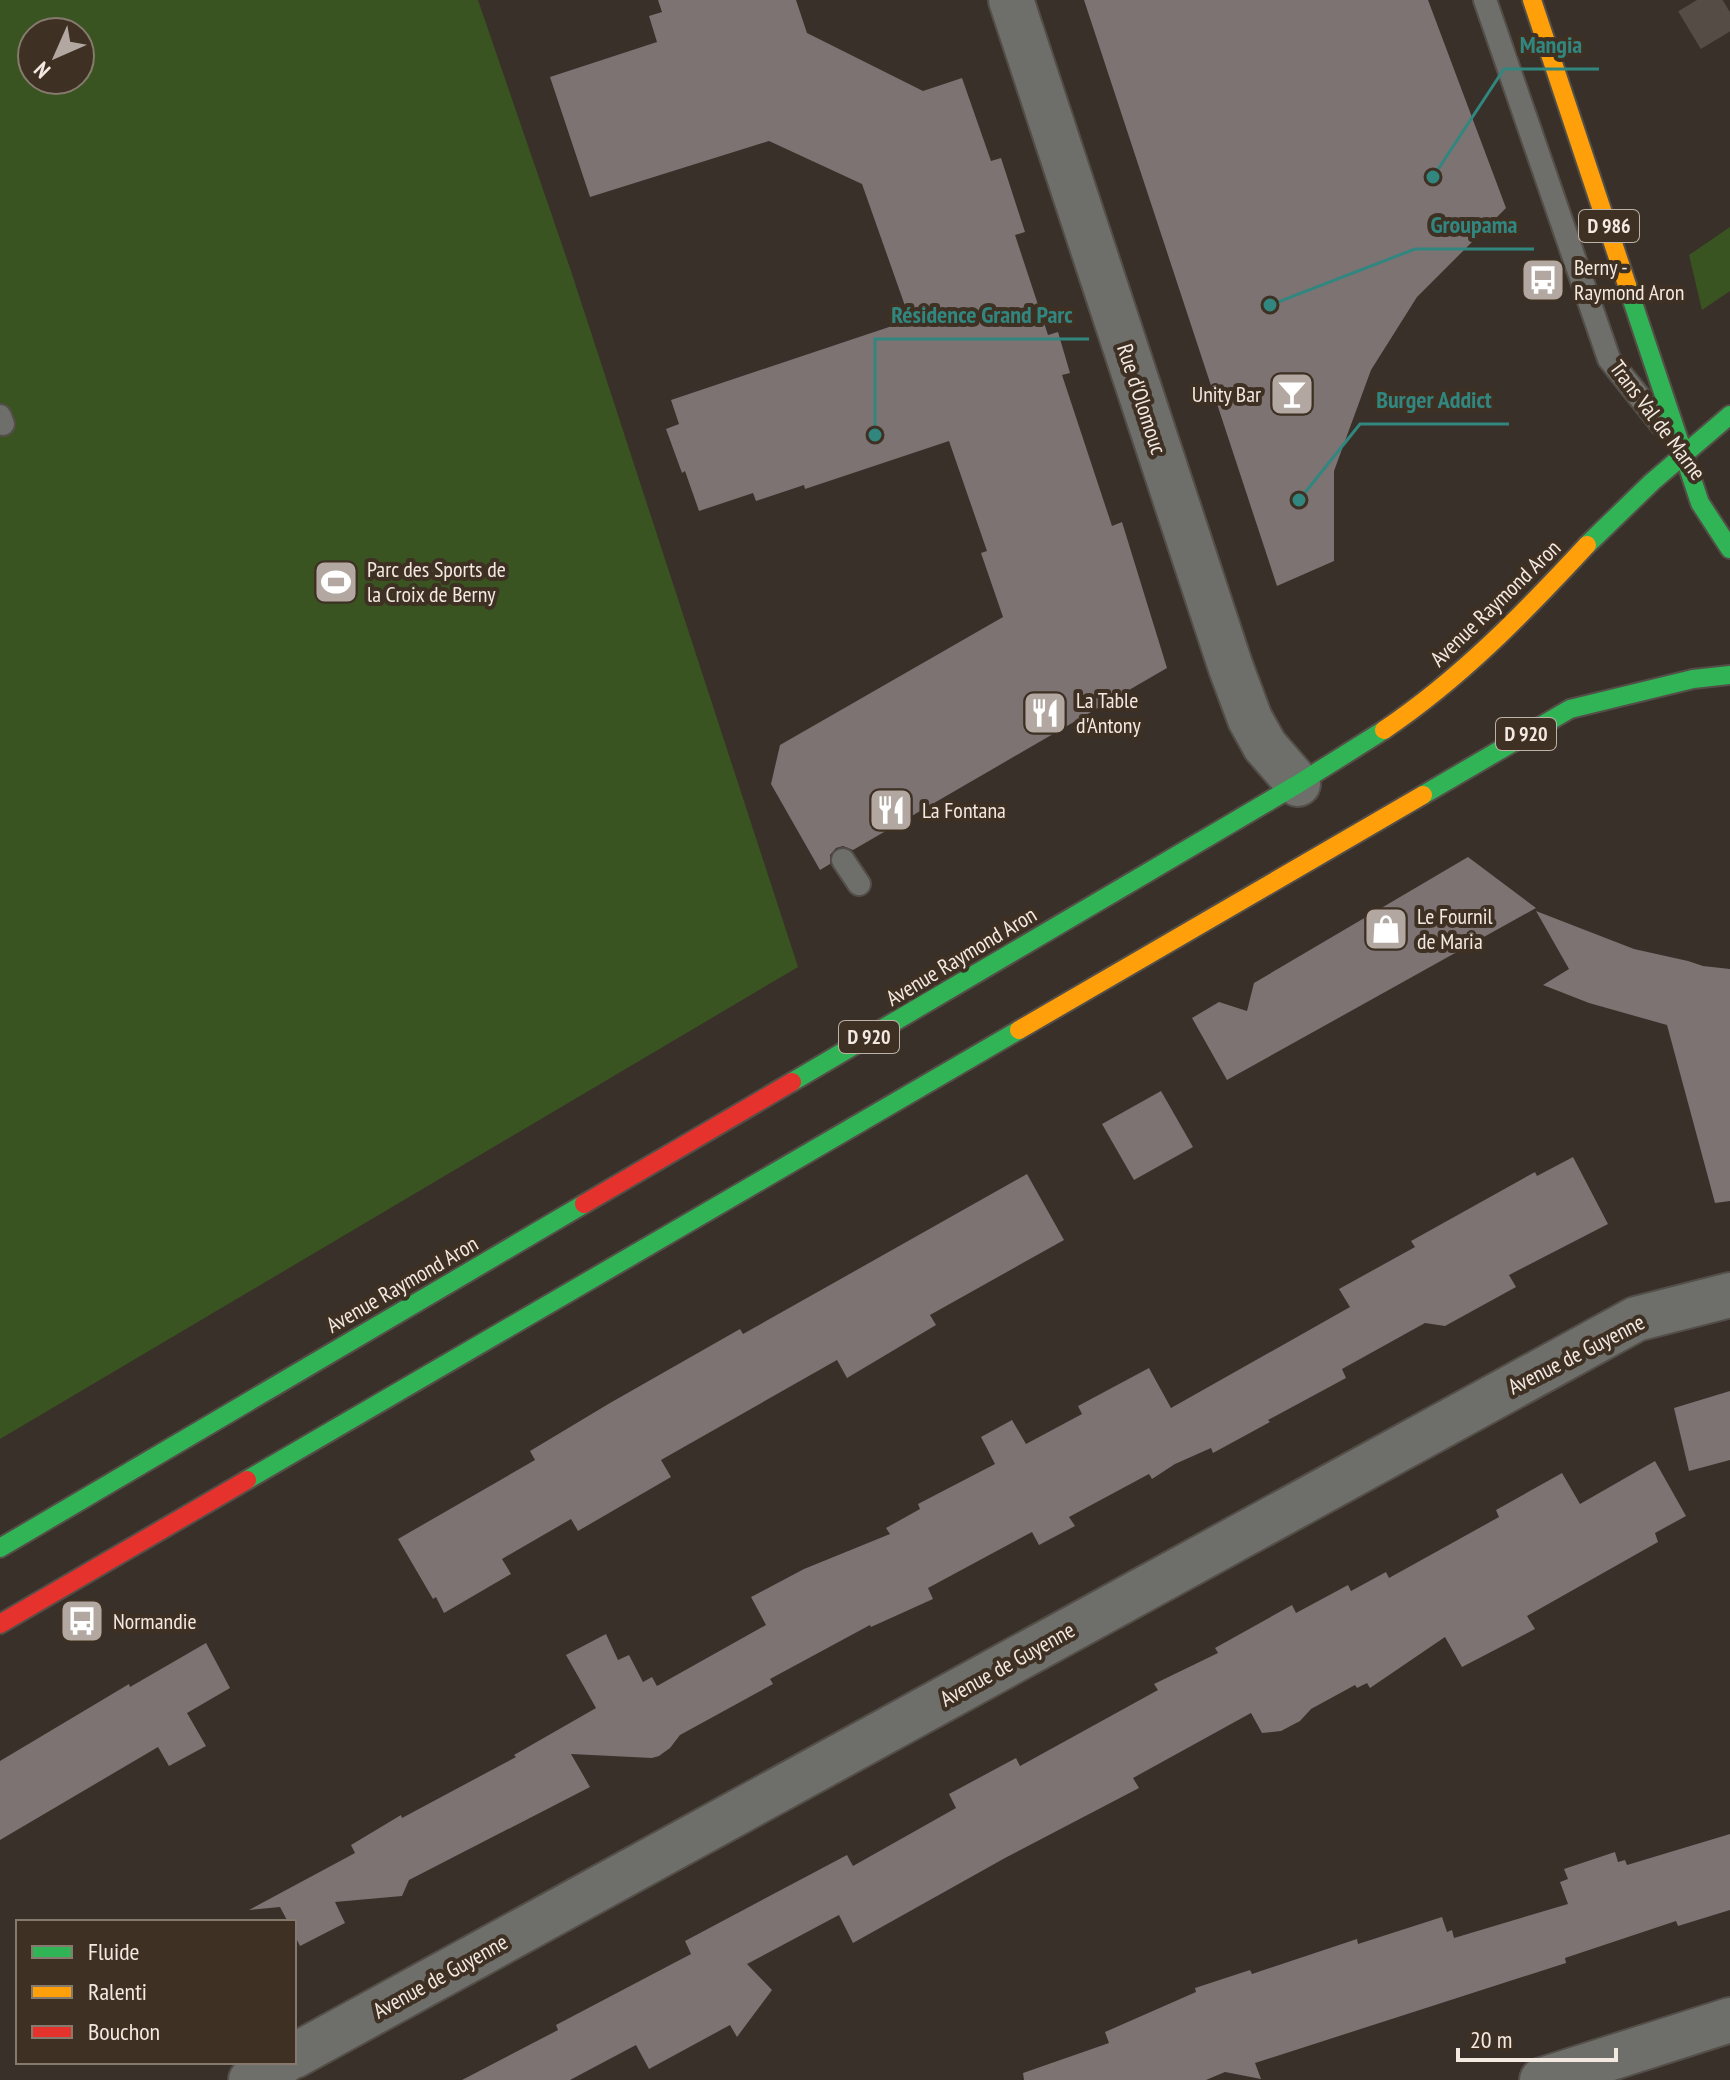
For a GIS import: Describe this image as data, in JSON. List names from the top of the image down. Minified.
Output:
{"streets":{"main road":["D 986","Avenue Raymond Aron","D 920"],"street":["Rue d'Olomouc","Avenue de Guyenne"],"lane":["Trans Val de Marne"]},"crossings":[["D 986","Trans Val de Marne"],["D 986","Avenue Raymond Aron"],["D 986","D 920"],["Rue d'Olomouc","Avenue Raymond Aron"],["Trans Val de Marne","Avenue Raymond Aron"],["Trans Val de Marne","D 920"],["Avenue Raymond Aron","D 920"]],"places":{"other":["Mangia","Groupama","Résidence Grand Parc","Burger Addict"],"bus stop":["Berny - Raymond Aron","Normandie"],"bar":["Unity Bar"],"sports":["Parc des Sports de la Croix de Berny"],"restaurant":["La Table d'Antony","La Fontana"],"shop":["Le Fournil de Maria"]},"legend":["Fluide","Ralenti","Bouchon"],"scale_bar":"20 m","north":"bottom left"}
